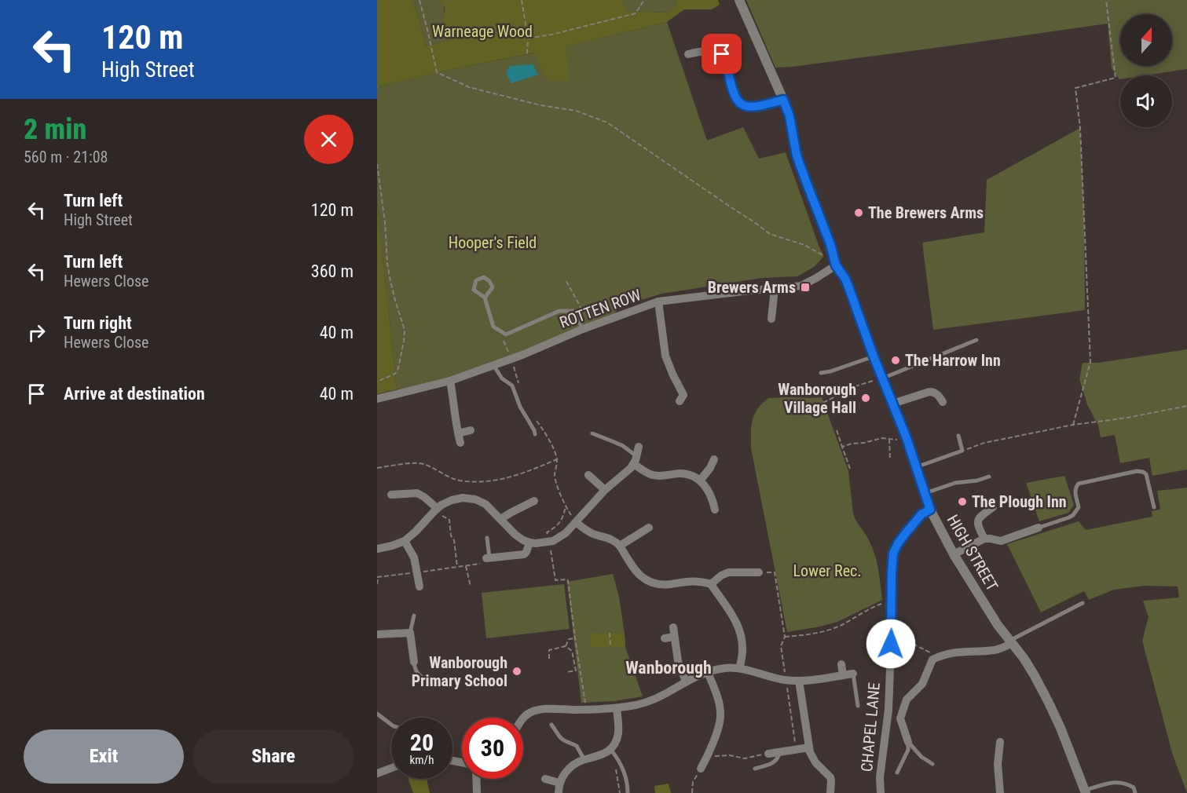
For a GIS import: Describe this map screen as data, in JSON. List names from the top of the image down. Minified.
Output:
{"streets":{"street":["ROTTEN ROW","HIGH STREET","CHAPEL LANE"]},"crossings":[["ROTTEN ROW","HIGH STREET"],["HIGH STREET","CHAPEL LANE"]],"districts":["Wanborough"],"parks":["Warneage Wood","Hooper's Field","Lower Rec."],"places":{"other":["The Brewers Arms","The Harrow Inn","Wanborough Village Hall","The Plough Inn","Wanborough Primary School"],"transit":["Brewers Arms"]},"north":"top","page":{"turn":["120 m","High Street"],"heading":["2 min","560 m · 21:08"],"list":[{"name":"Turn left","note":"High Street","value":"120 m"},{"name":"Turn left","note":"Hewers Close","value":"360 m"},{"name":"Turn right","note":"Hewers Close","value":"40 m"},{"name":"Arrive at destination","value":"40 m"}],"speed":"20 km/h","limit":"30","buttons":["Exit","Share"]}}
